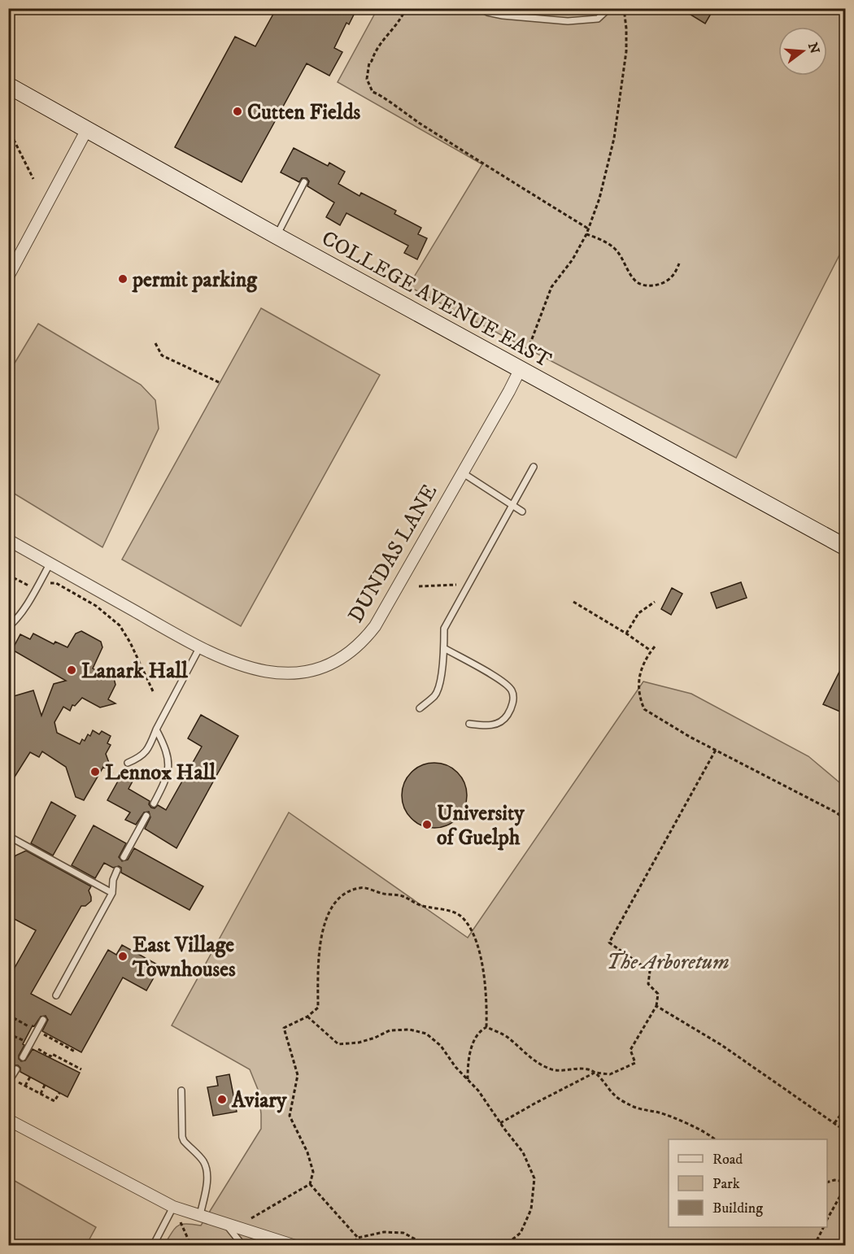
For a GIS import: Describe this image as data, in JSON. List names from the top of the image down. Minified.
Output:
{"streets":{"street":["COLLEGE AVENUE EAST","DUNDAS LANE"]},"crossings":[["COLLEGE AVENUE EAST","DUNDAS LANE"]],"parks":["The Arboretum"],"places":["Cutten Fields","permit parking","Lanark Hall","Lennox Hall","University of Guelph","East Village Townhouses","Aviary"],"legend":["Road","Park","Building"],"north":"right"}
